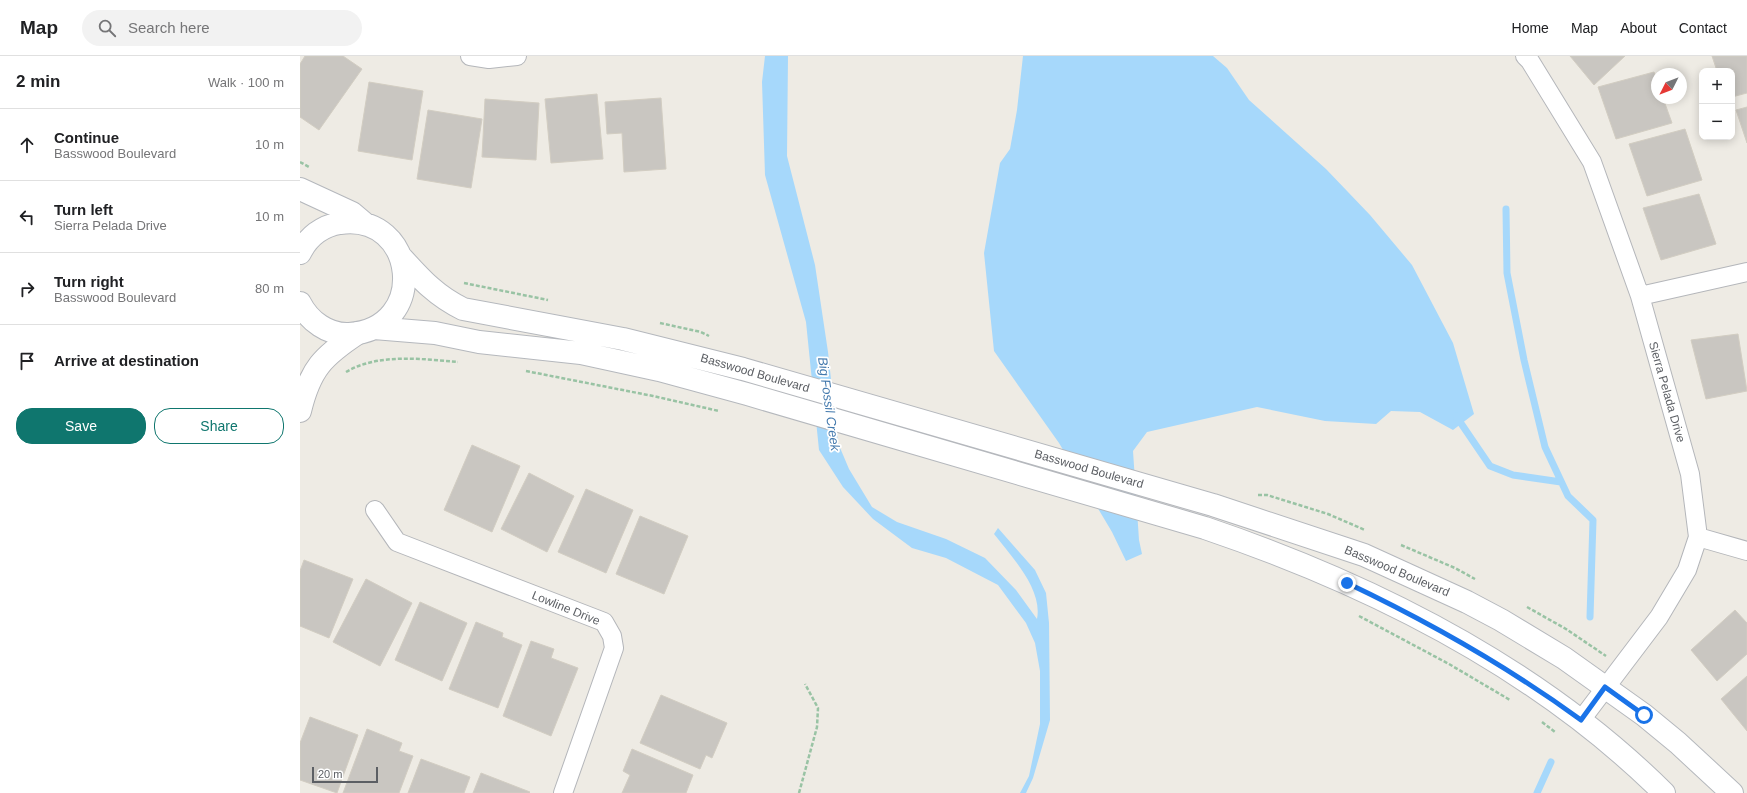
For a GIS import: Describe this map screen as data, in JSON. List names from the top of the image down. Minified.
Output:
{"streets":{"main road":["Basswood Boulevard"],"street":["Sierra Pelada Drive","Lowline Drive"]},"crossings":[["Basswood Boulevard","Sierra Pelada Drive"]],"water":["Big Fossil Creek"],"scale_bar":"20 m","north":"bottom left","page":{"header":"Map","search":"Search here","nav":["Home","Map","About","Contact"],"heading":["2 min","Walk · 100 m"],"map_buttons":["+","−"],"list":[["Continue","Basswood Boulevard","10 m"],["Turn left","Sierra Pelada Drive","10 m"],["Turn right","Basswood Boulevard","80 m"],"Arrive at destination"],"buttons":["Save","Share"],"scale":"20 m"}}
